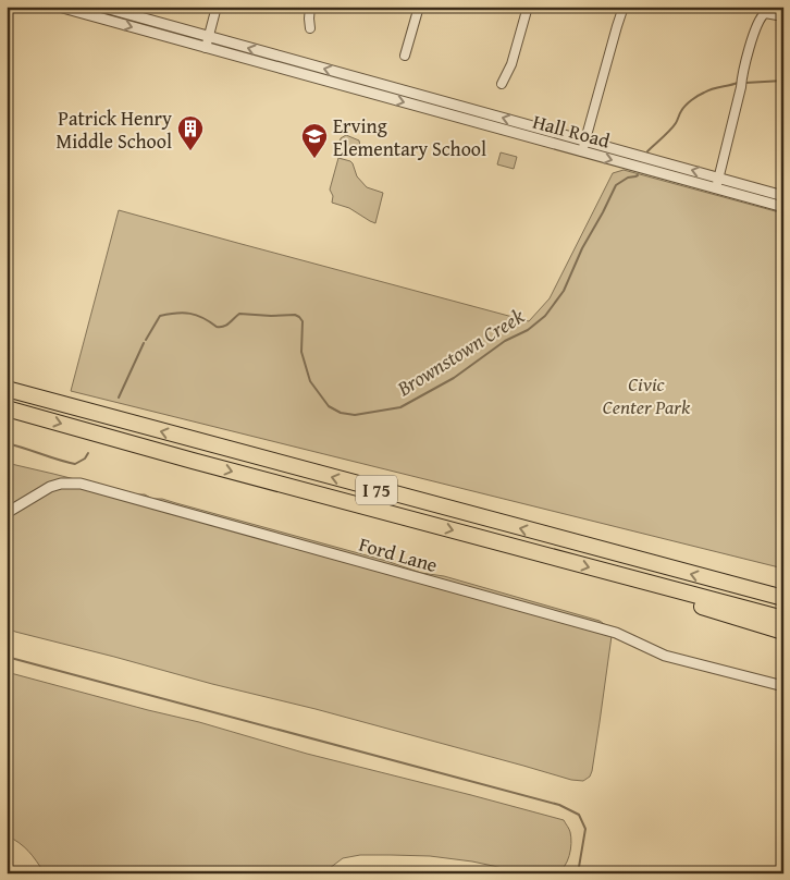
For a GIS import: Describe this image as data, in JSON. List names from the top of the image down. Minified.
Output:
{"streets":{"highway":["I 75"],"street":["Hall Road","Ford Lane"]},"water":["Brownstown Creek"],"parks":["Civic Center Park"],"places":{"building":["Patrick Henry Middle School"],"school or university":["Erving Elementary School"]}}
